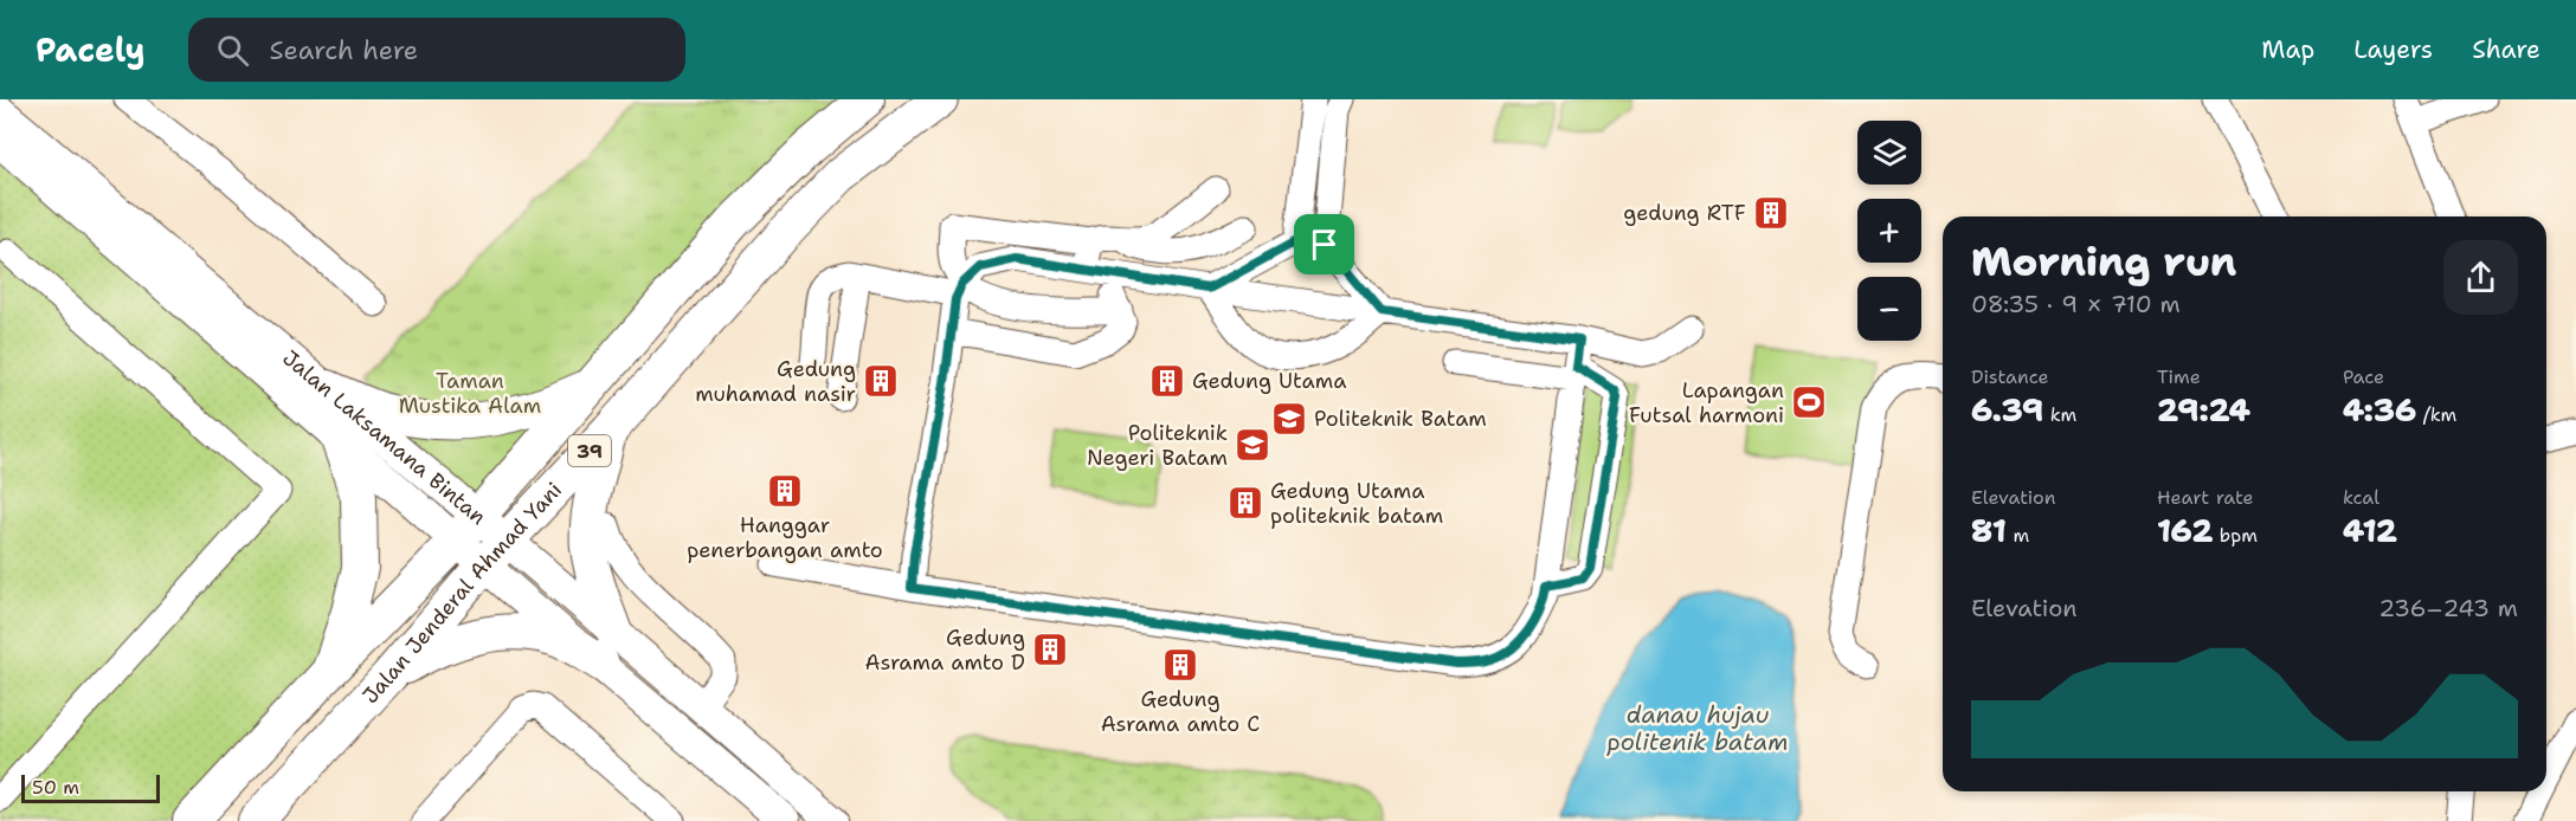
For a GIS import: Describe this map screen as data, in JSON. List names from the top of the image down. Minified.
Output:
{"streets":{"highway":["39","Jalan Jenderal Ahmad Yani"],"main road":["Jalan Laksamana Bintan"]},"crossings":[["Jalan Laksamana Bintan","Jalan Jenderal Ahmad Yani"]],"water":["danau hujau politenik batam"],"parks":["Taman Mustika Alam"],"places":{"building":["gedung RTF","Gedung muhamad nasir","Gedung Utama","Hanggar penerbangan amto","Gedung Utama politeknik batam","Gedung Asrama amto D","Gedung Asrama amto C"],"sports":["Lapangan Futsal harmoni"],"school or university":["Politeknik Batam","Politeknik Negeri Batam"]},"scale_bar":"50 m","page":{"header":"Pacely","search":"Search here","nav":["Map","Layers","Share"],"map_buttons":["+","−"],"heading":["Morning run","08:35 · 9 × 710 m"],"stats":[["Distance","6.39 km"],["Time","29:24"],["Pace","4:36 /km"],["Elevation","81 m"],["Heart rate","162 bpm"],["kcal","412"]],"chart":["Elevation","236–243 m"],"scale":"50 m"}}
